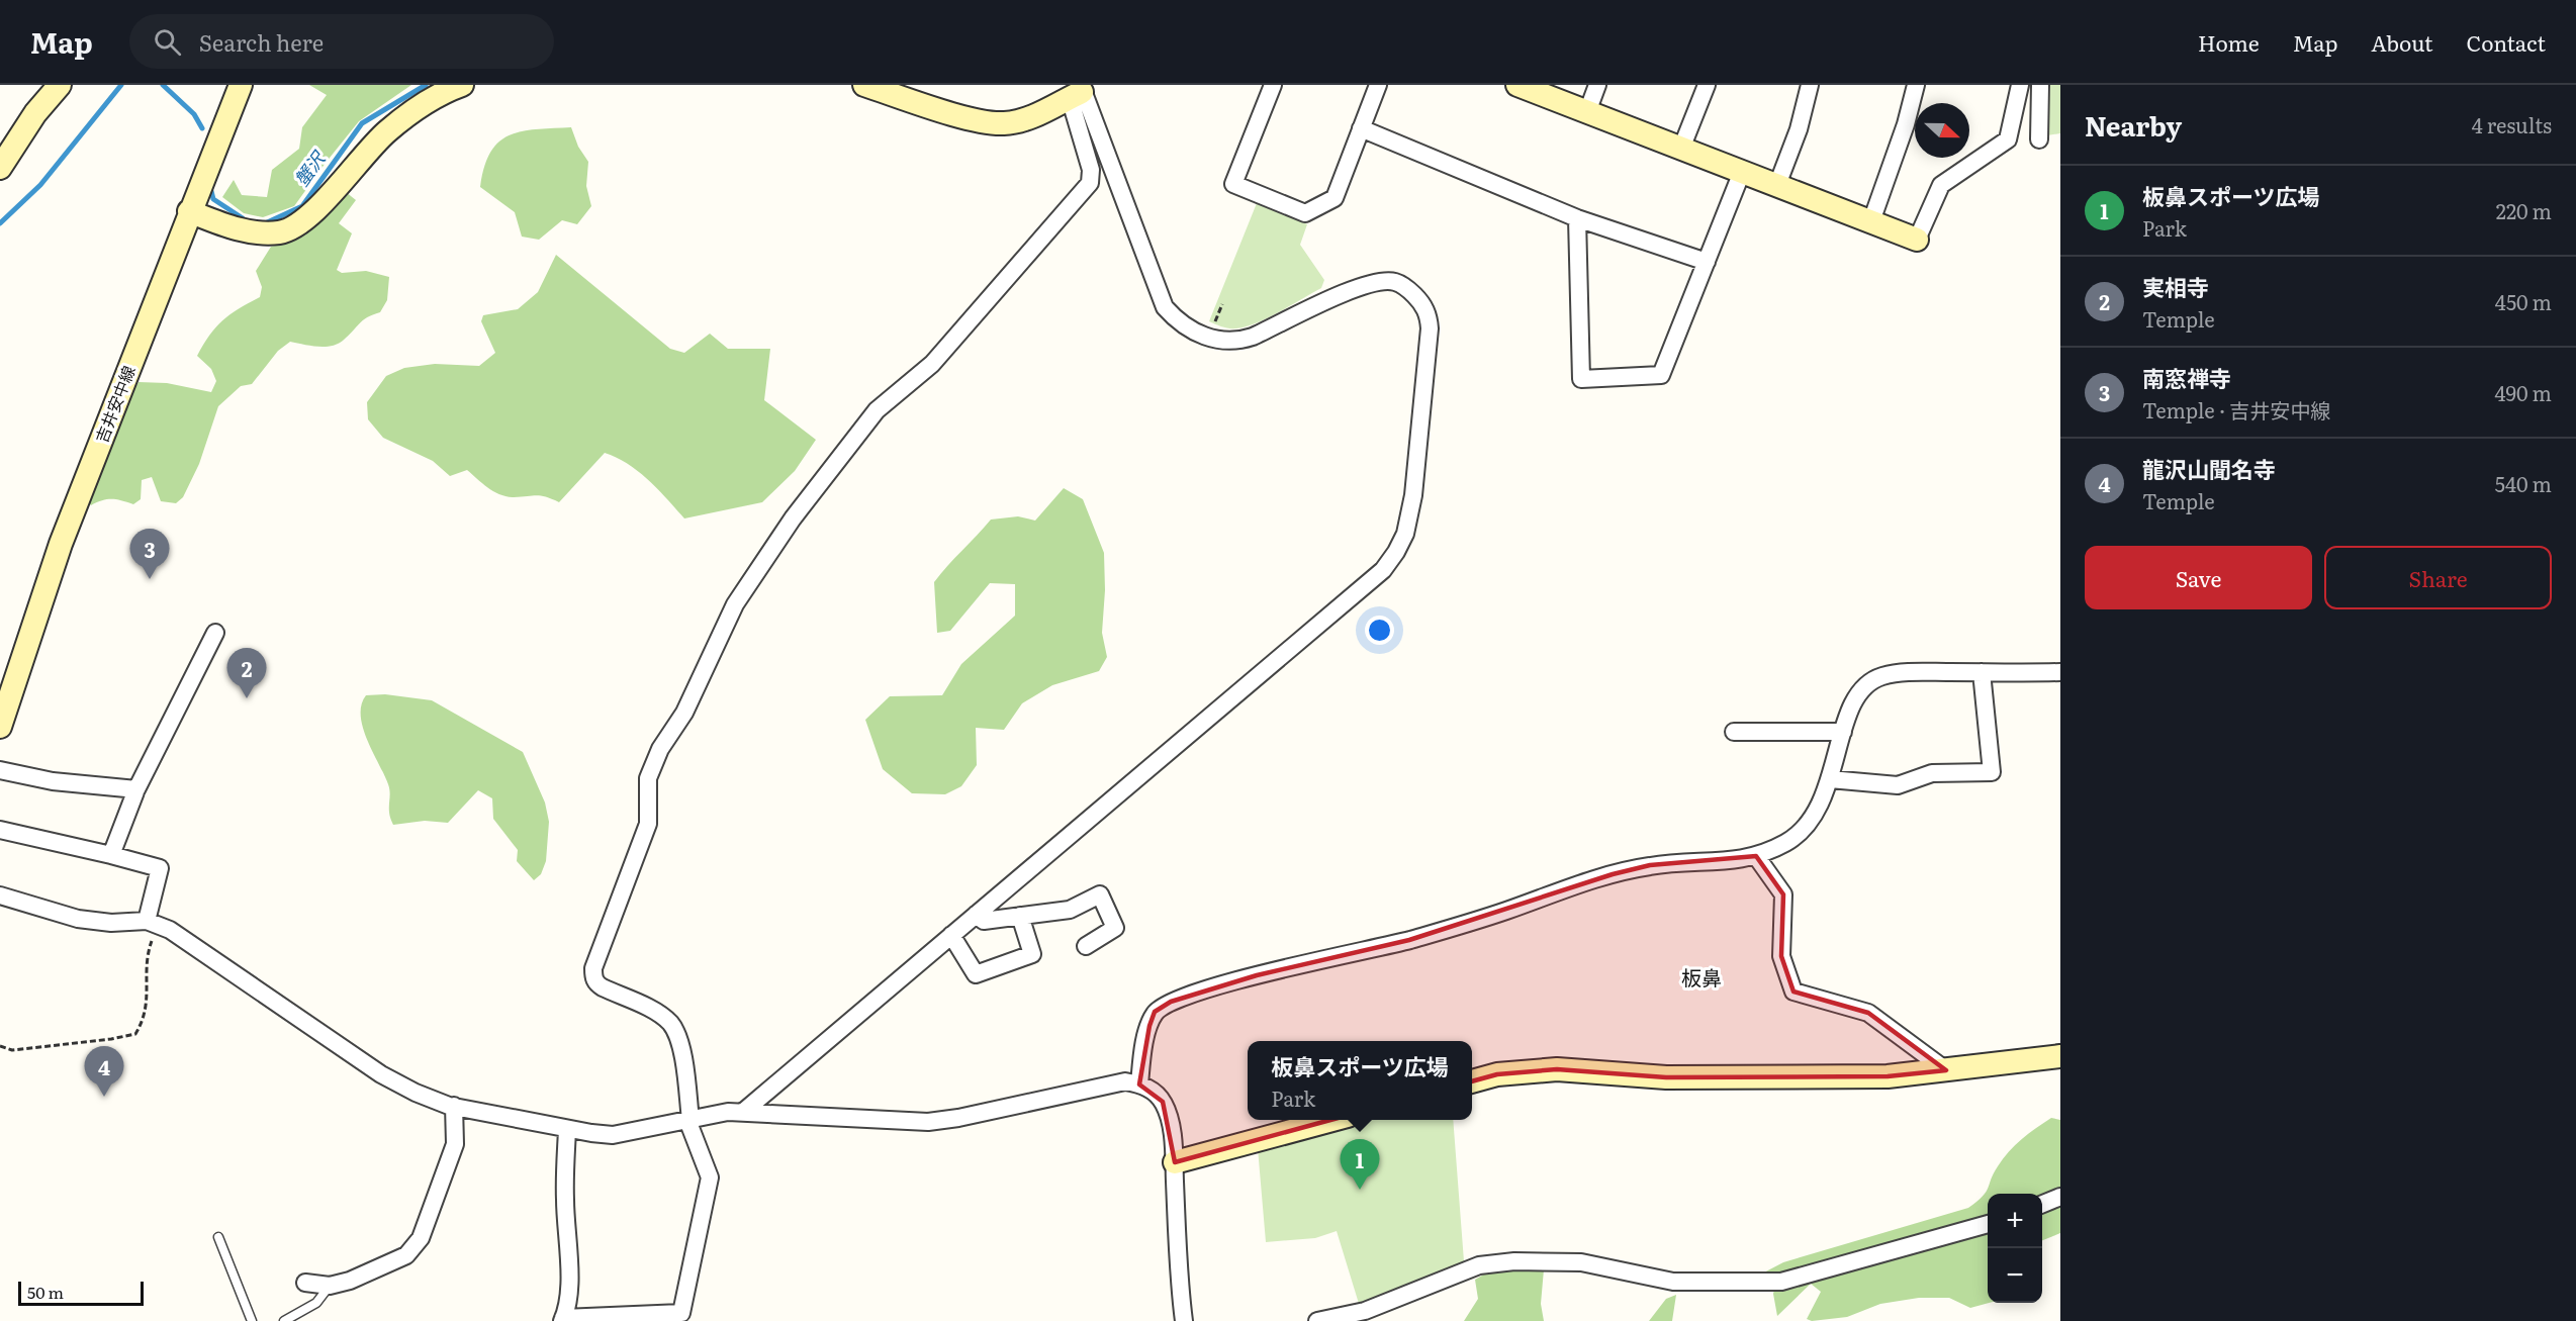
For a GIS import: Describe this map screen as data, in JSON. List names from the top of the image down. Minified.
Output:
{"streets":{"street":["吉井安中線"]},"districts":["板鼻"],"water":["蟹沢"],"scale_bar":"50 m","north":"right","page":{"header":"Map","search":"Search here","nav":["Home","Map","About","Contact"],"heading":["Nearby","4 results"],"list":[{"mark":"1","name":"板鼻スポーツ広場","note":"Park","value":"220 m"},{"mark":"2","name":"実相寺","note":"Temple","value":"450 m"},{"mark":"3","name":"南窓禅寺","note":"Temple · 吉井安中線","value":"490 m"},{"mark":"4","name":"龍沢山聞名寺","note":"Temple","value":"540 m"}],"buttons":["Save","Share"],"pins":["3","2","4","1"],"popup":["板鼻スポーツ広場","Park"],"map_buttons":["+","−"],"scale":"50 m"}}
